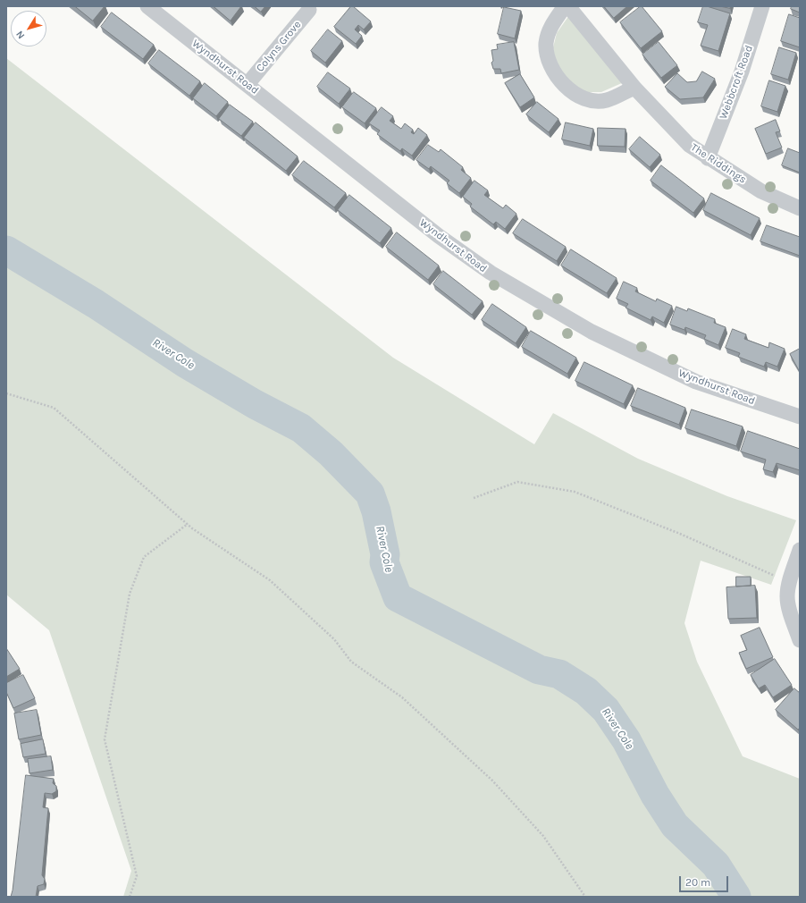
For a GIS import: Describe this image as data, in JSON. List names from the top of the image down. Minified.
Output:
{"streets":{"street":["Colyns Grove","Wyndhurst Road","Webbcroft Road","The Riddings"]},"crossings":[["Colyns Grove","Wyndhurst Road"],["Webbcroft Road","The Riddings"]],"water":["River Cole"],"scale_bar":"20 m","north":"bottom left"}
